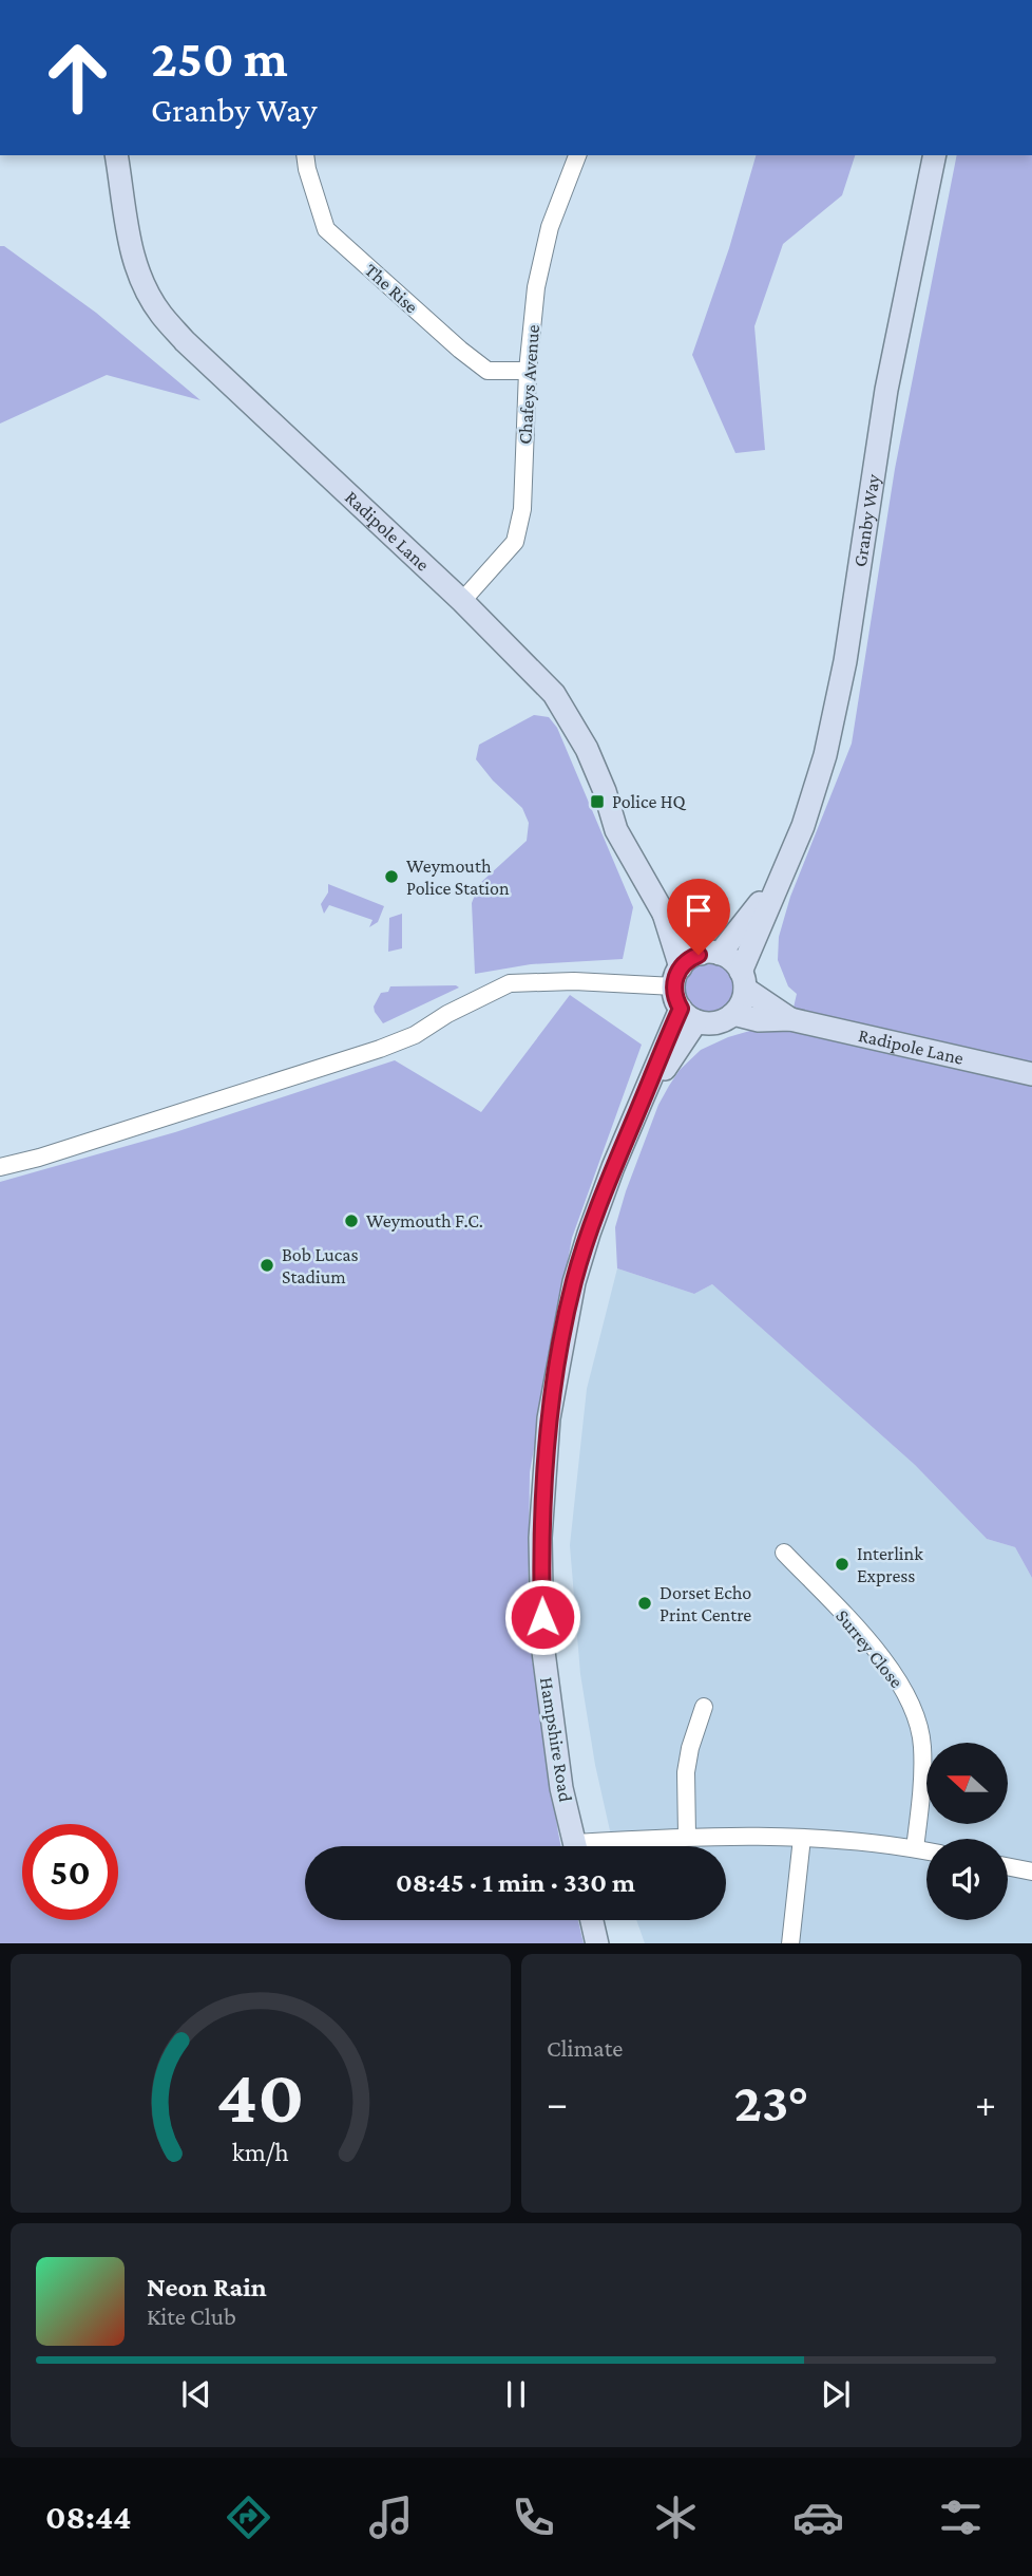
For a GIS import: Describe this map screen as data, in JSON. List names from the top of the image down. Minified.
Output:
{"streets":{"main road":["Granby Way","Radipole Lane","Hampshire Road"],"street":["The Rise","Chafeys Avenue","Surrey Close"]},"crossings":[["The Rise","Chafeys Avenue"],["Chafeys Avenue","Radipole Lane"],["Granby Way","Radipole Lane"],["Granby Way","Hampshire Road"],["Radipole Lane","Hampshire Road"],["Surrey Close","Hampshire Road"]],"places":{"transit":["Police HQ"],"other":["Weymouth Police Station","Weymouth F.C.","Bob Lucas Stadium","Interlink Express","Dorset Echo Print Centre"]},"north":"left","page":{"turn":["250 m","Granby Way"],"limit":"50","trip":"08:45 · 1 min · 330 m","tile":"Climate","heat":["−","23°","+"],"song":["Neon Rain","Kite Club"],"tabs":"08:44","gauge":["40","km/h"]}}
